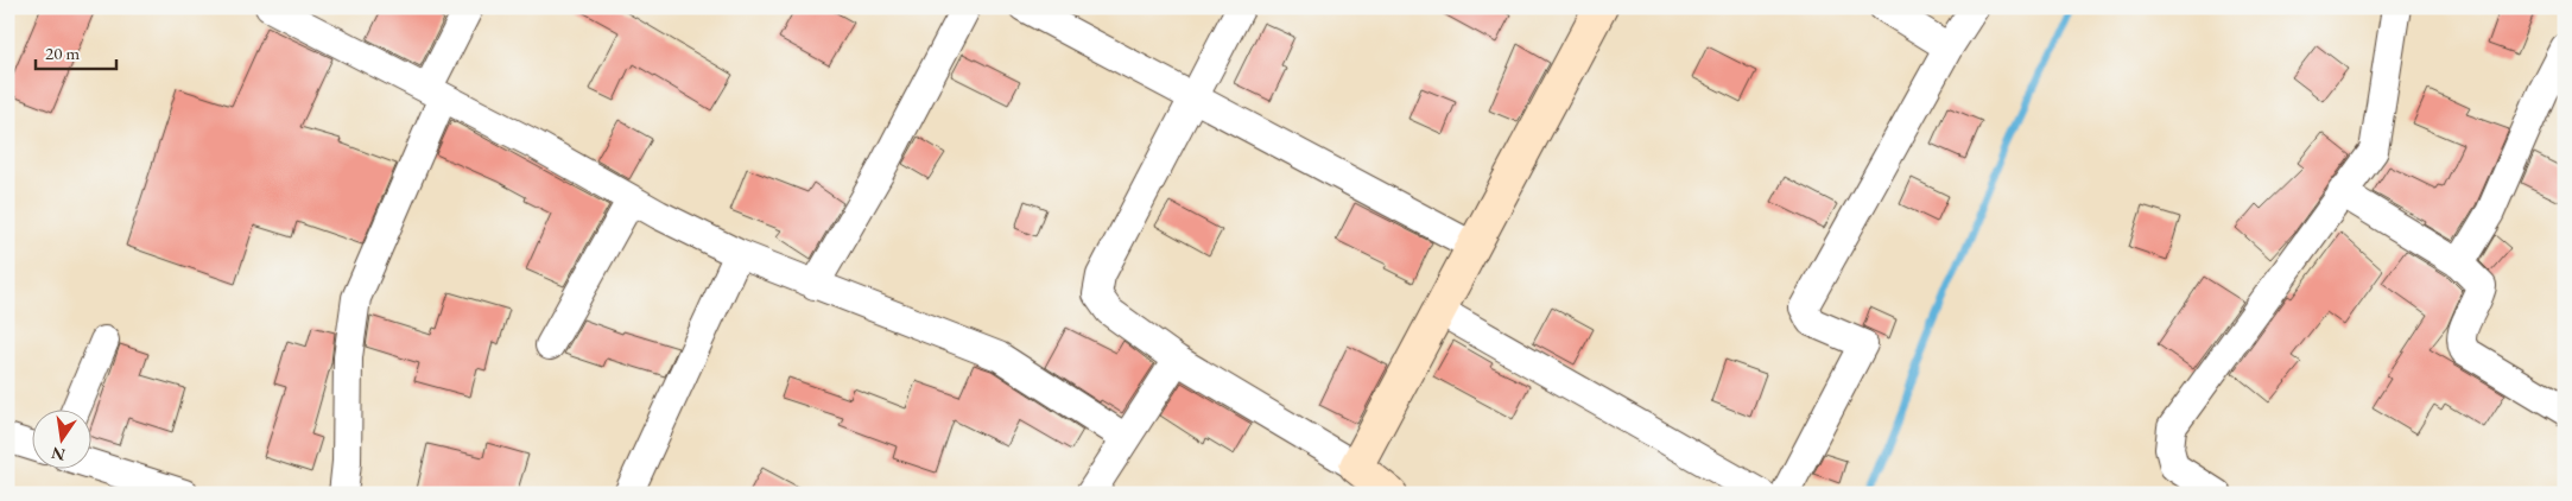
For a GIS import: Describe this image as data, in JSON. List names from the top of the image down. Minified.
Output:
{"scale_bar":"20 m","north":"bottom"}
